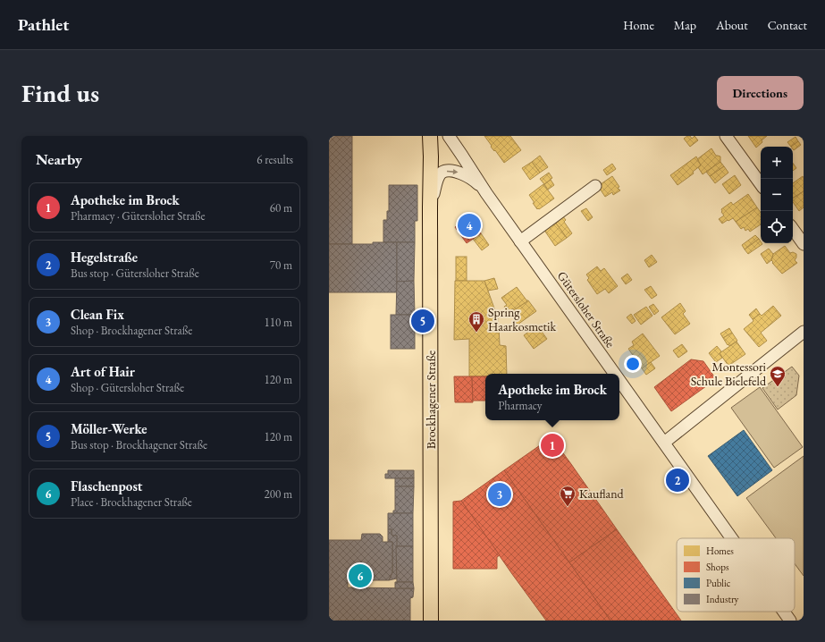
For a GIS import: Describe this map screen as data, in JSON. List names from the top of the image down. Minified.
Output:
{"streets":{"main road":["Brockhagener Straße"],"street":["Gütersloher Straße"]},"places":{"building":["Spring Haarkosmetik"],"school or university":["Montessori Schule Bielefeld"],"supermarket":["Kaufland"]},"legend":["Homes","Shops","Public","Industry"],"page":{"header":"Pathlet","nav":["Home","Map","About","Contact"],"buttons":"Directions","title":"Find us","heading":["Nearby","6 results"],"map_buttons":["+","−"],"list":[{"mark":"1","name":"Apotheke im Brock","note":"Pharmacy · Gütersloher Straße","value":"60 m"},{"mark":"2","name":"Hegelstraße","note":"Bus stop · Gütersloher Straße","value":"70 m"},{"mark":"3","name":"Clean Fix","note":"Shop · Brockhagener Straße","value":"110 m"},{"mark":"4","name":"Art of Hair","note":"Shop · Gütersloher Straße","value":"120 m"},{"mark":"5","name":"Möller-Werke","note":"Bus stop · Brockhagener Straße","value":"120 m"},{"mark":"6","name":"Flaschenpost","note":"Place · Brockhagener Straße","value":"200 m"}],"pins":["4","5","1","2","3","6"],"popup":["Apotheke im Brock","Pharmacy"]}}
